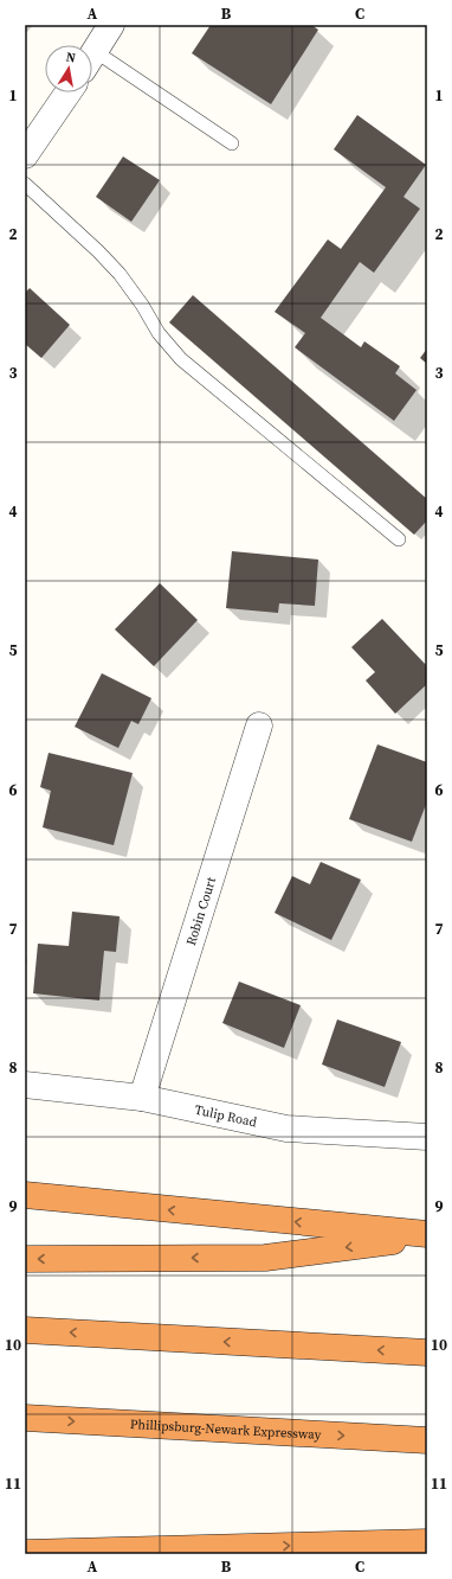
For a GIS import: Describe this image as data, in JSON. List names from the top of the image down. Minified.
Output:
{"streets":{"highway":["Phillipsburg-Newark Expressway"],"street":["Robin Court","Tulip Road"]},"crossings":[["Robin Court","Tulip Road"]],"north":"top","grid":{"columns":["A","B","C"],"rows":["1","2","3","4","5","6","7","8","9","10","11"]}}
